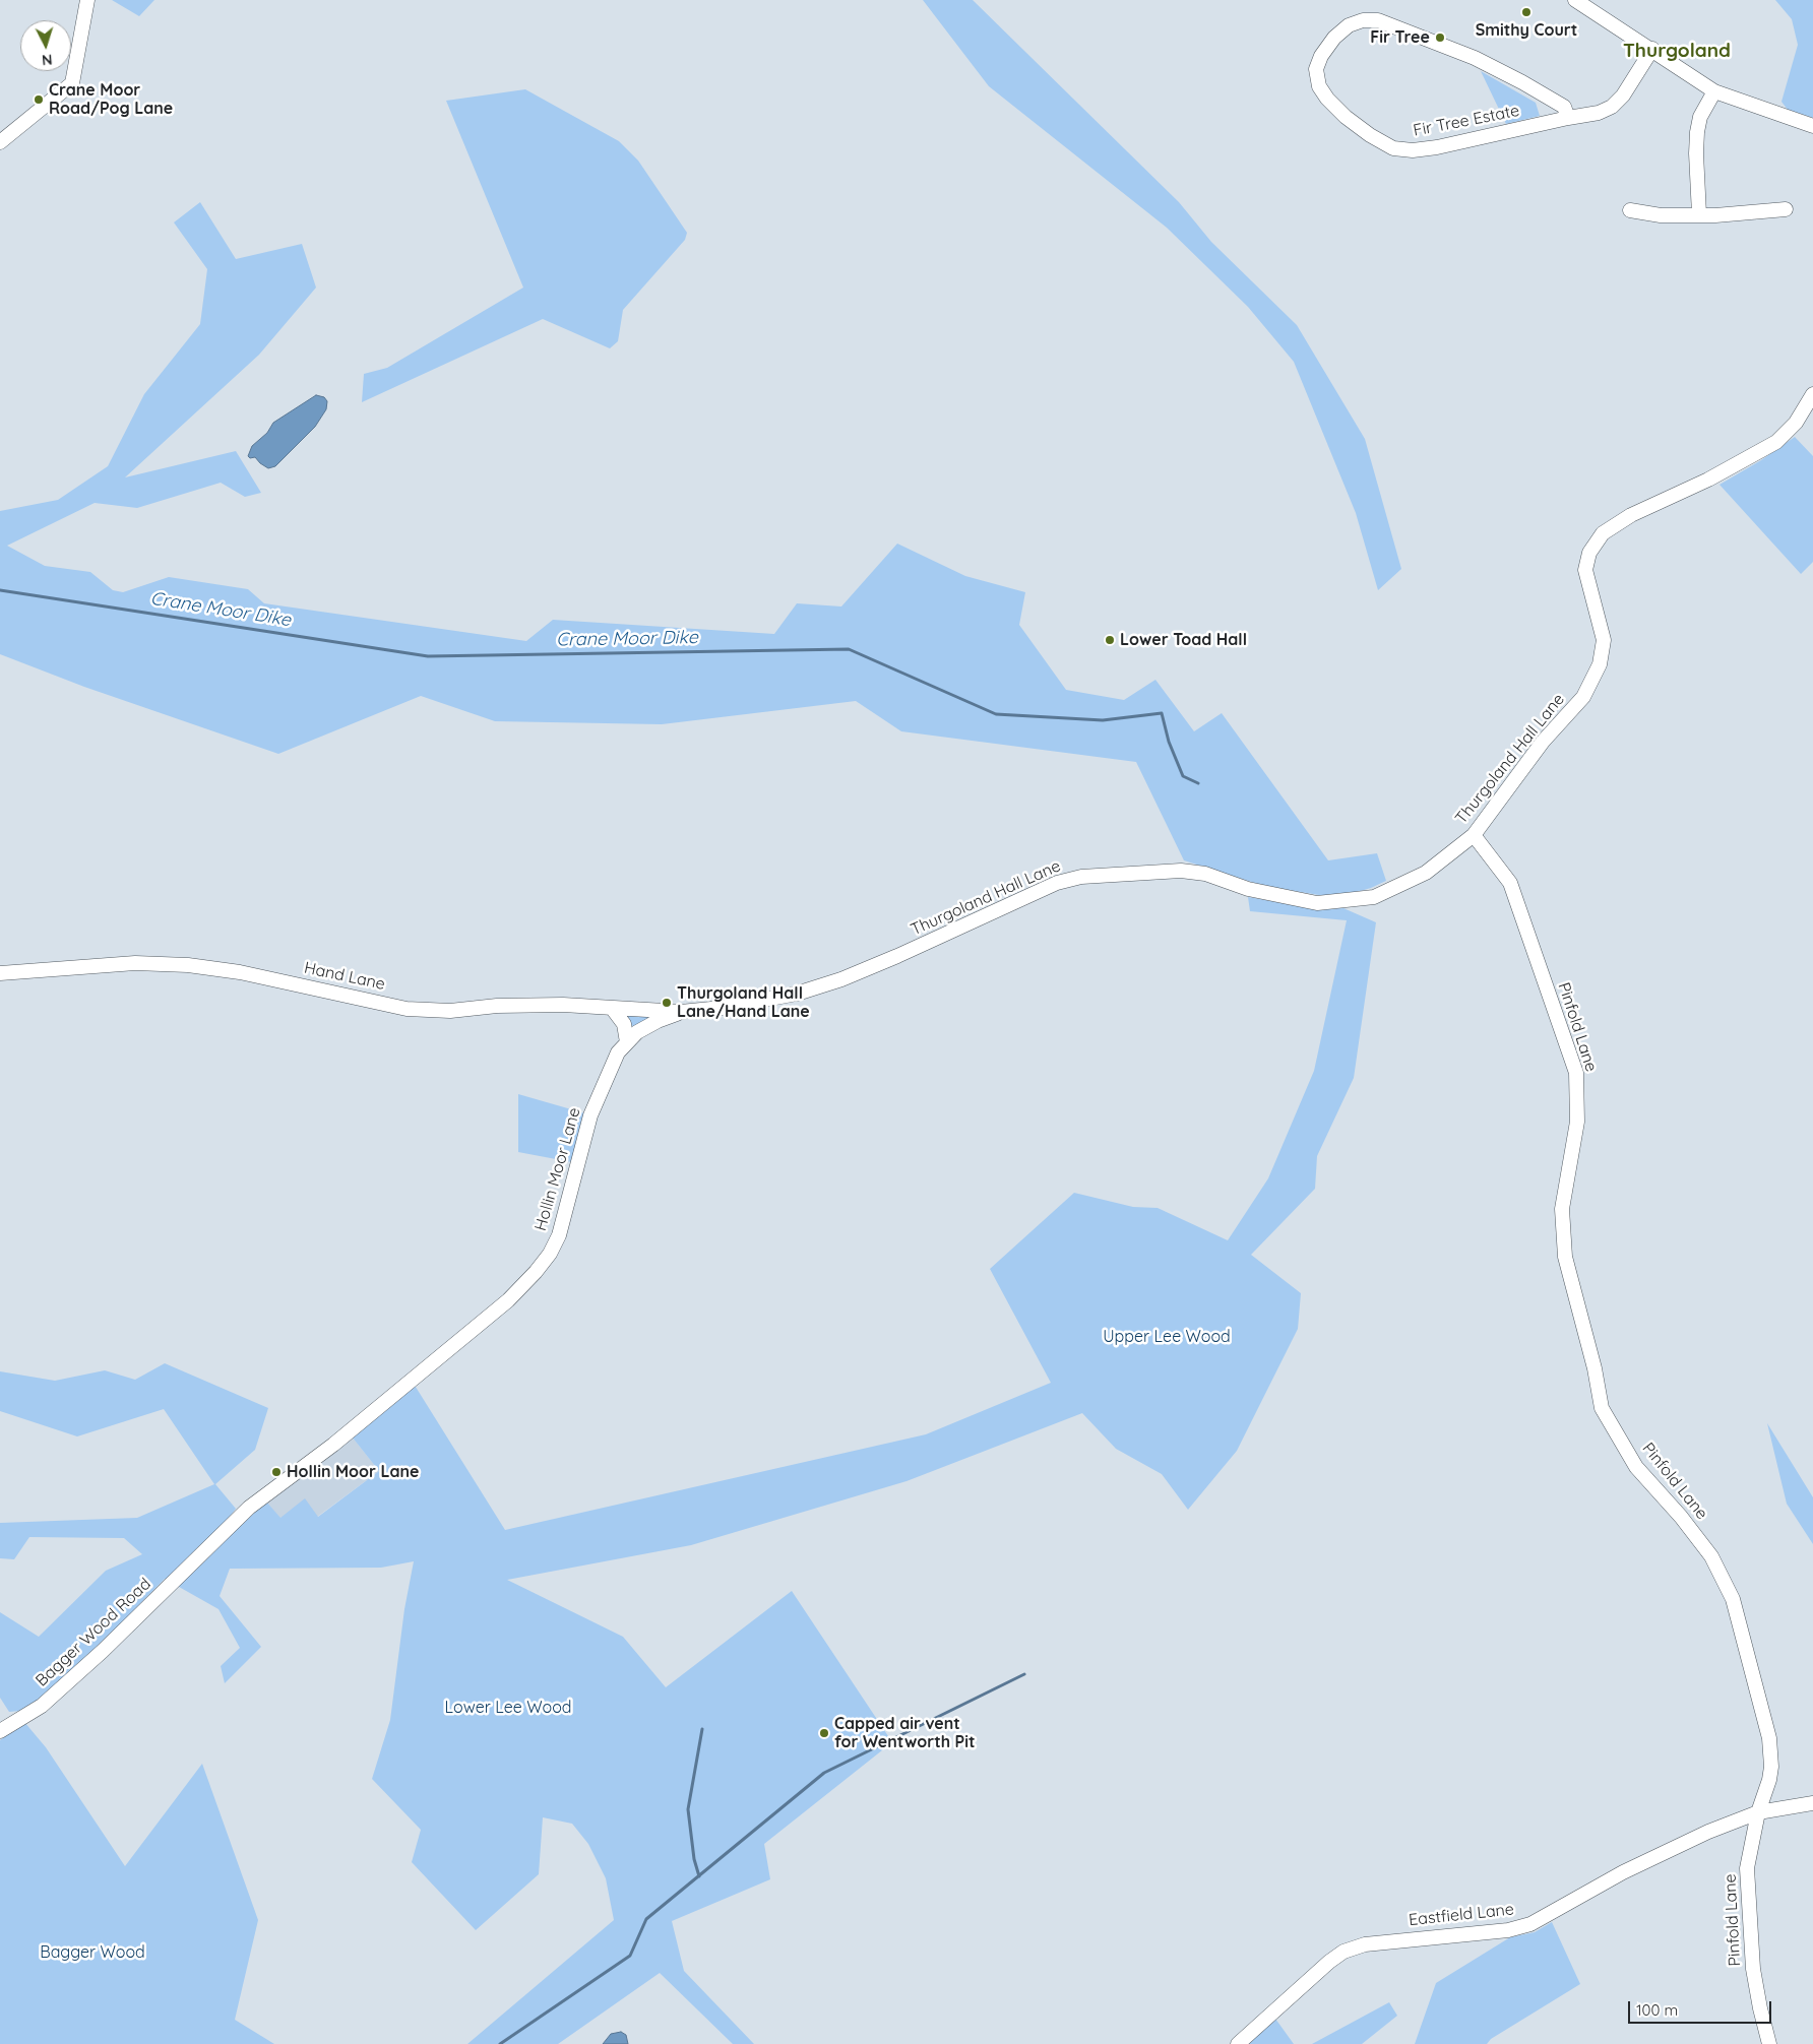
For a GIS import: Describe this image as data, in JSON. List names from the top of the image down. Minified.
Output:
{"streets":{"street":["Fir Tree Estate","Thurgoland Hall Lane","Hand Lane","Pinfold Lane","Hollin Moor Lane","Bagger Wood Road","Eastfield Lane"]},"crossings":[["Thurgoland Hall Lane","Hand Lane"],["Thurgoland Hall Lane","Pinfold Lane"],["Thurgoland Hall Lane","Hollin Moor Lane"],["Hand Lane","Hollin Moor Lane"],["Pinfold Lane","Eastfield Lane"],["Hollin Moor Lane","Bagger Wood Road"]],"districts":["Thurgoland"],"water":["Crane Moor Dike"],"parks":["Upper Lee Wood","Lower Lee Wood","Bagger Wood"],"places":["Smithy Court","Fir Tree","Crane Moor Road/Pog Lane","Lower Toad Hall","Thurgoland Hall Lane/Hand Lane","Hollin Moor Lane","Capped air vent for Wentworth Pit"],"scale_bar":"100 m","north":"bottom"}
